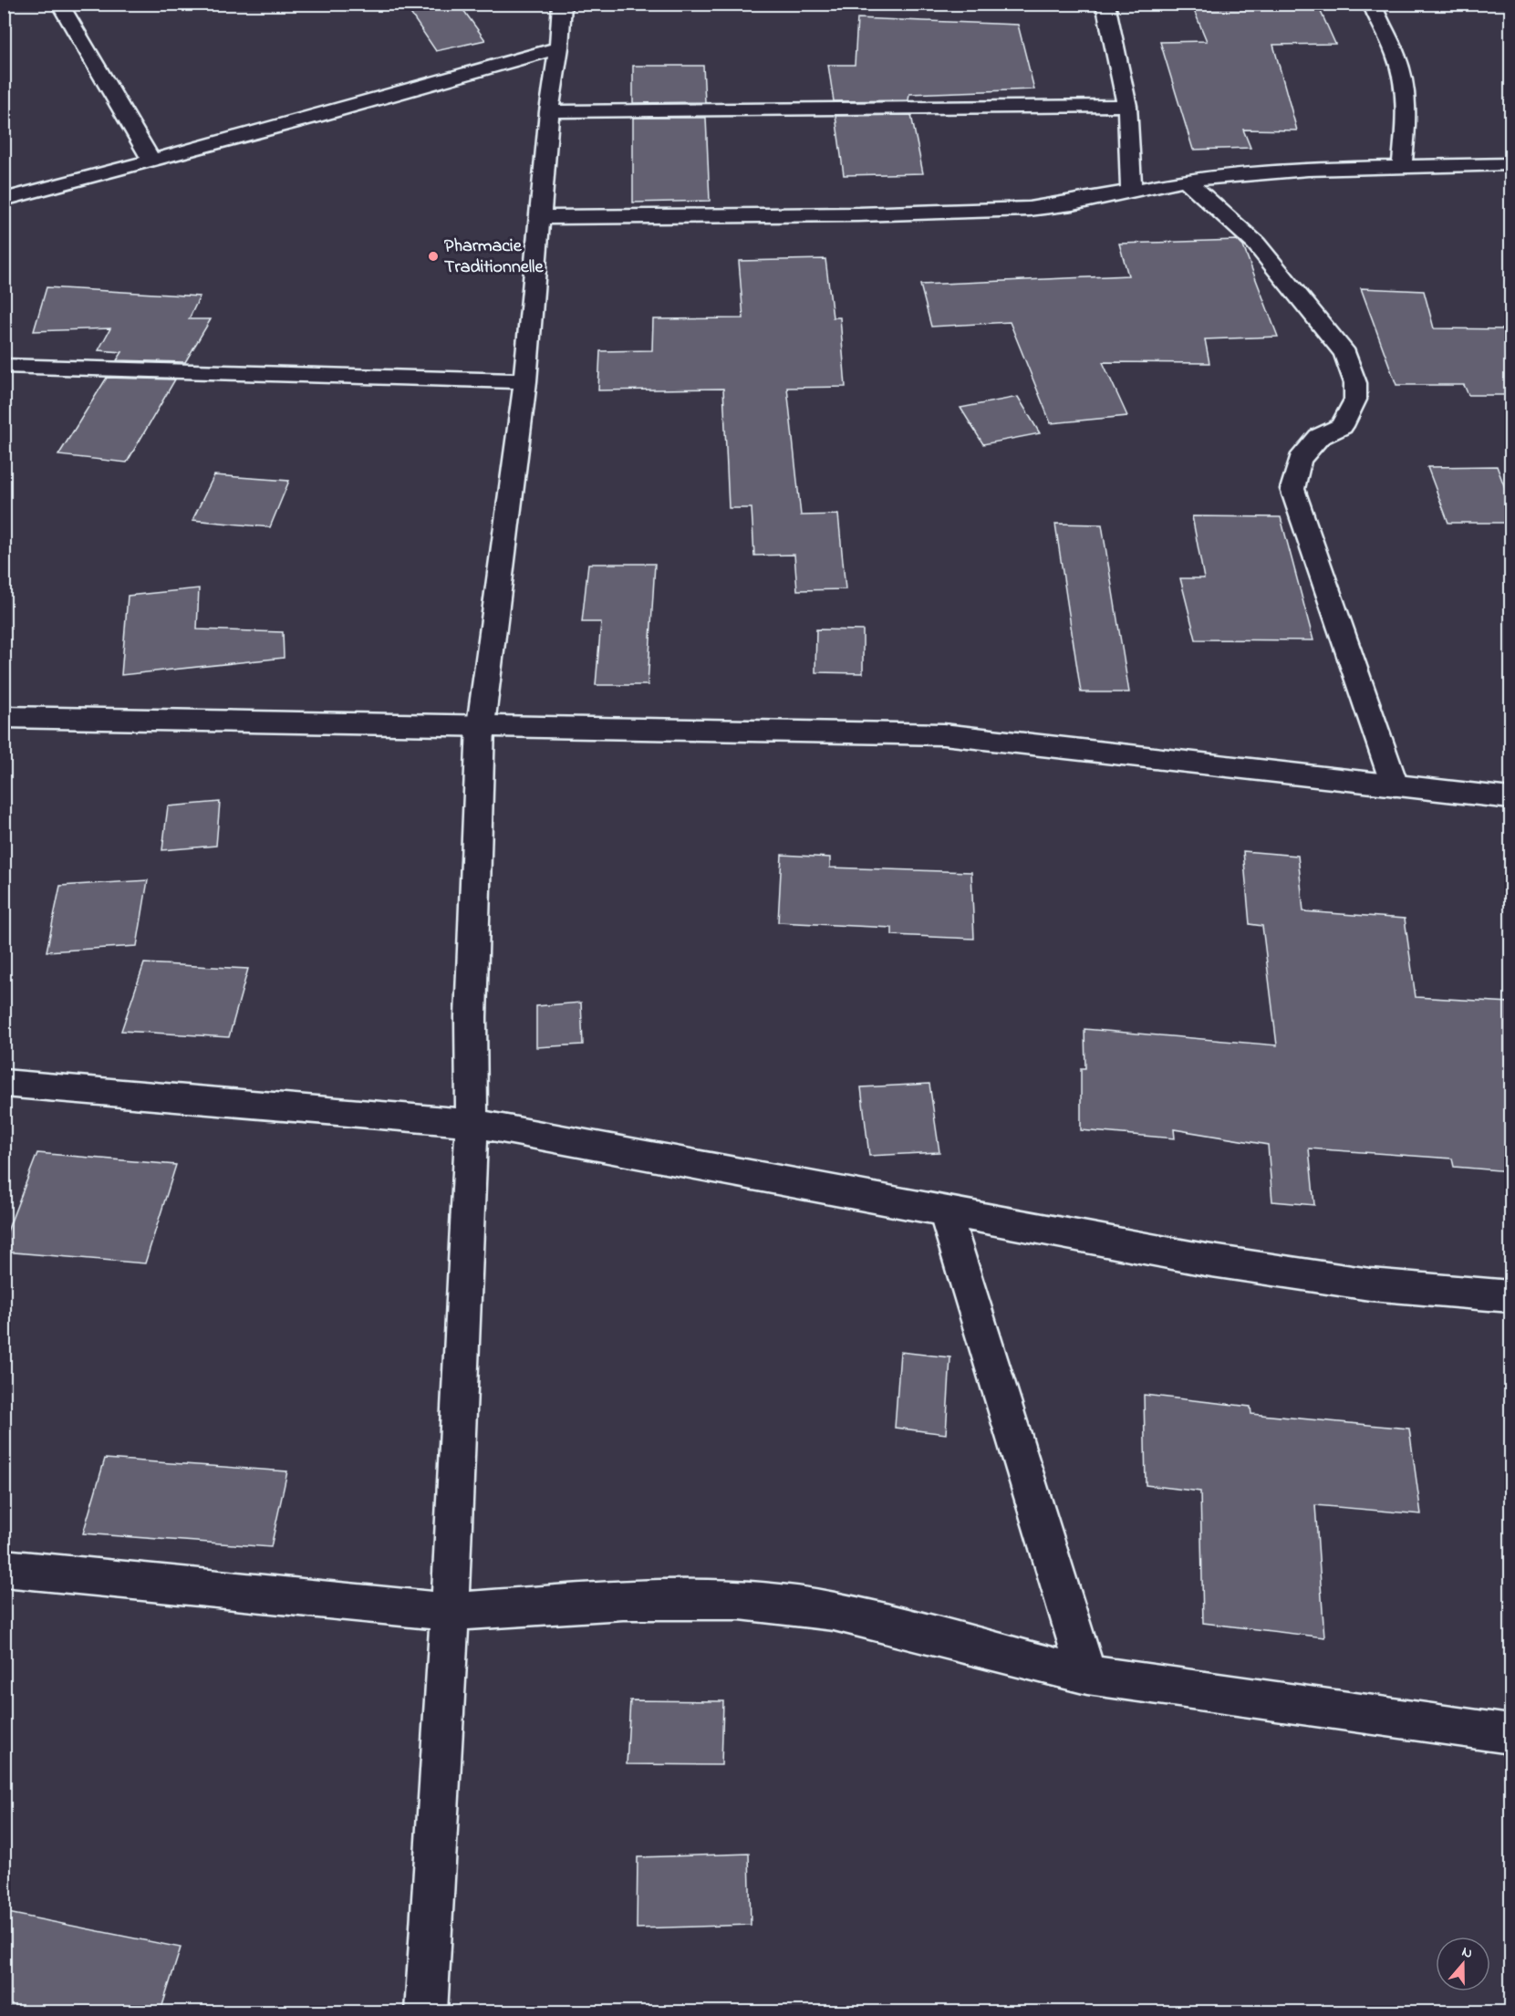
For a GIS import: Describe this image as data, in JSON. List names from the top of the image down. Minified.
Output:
{"places":["Pharmacie Traditionnelle"],"north":"top"}
